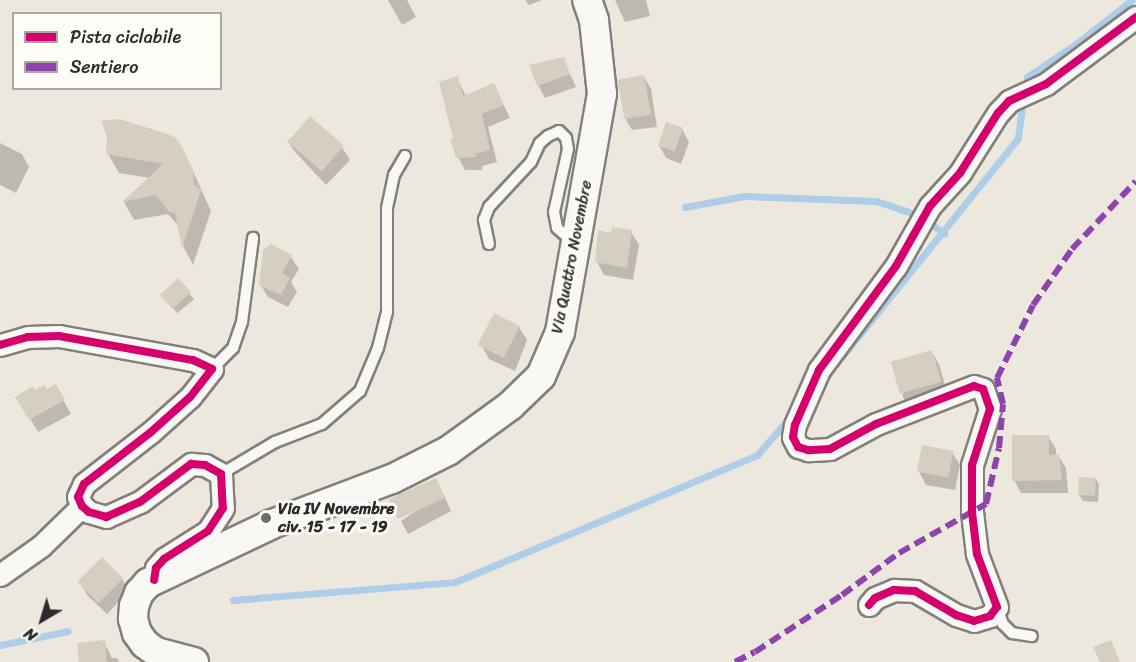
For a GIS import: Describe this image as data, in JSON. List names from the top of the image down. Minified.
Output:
{"streets":{"main road":["Via Quattro Novembre"]},"places":["Via IV Novembre civ. 15 - 17 - 19"],"legend":["Pista ciclabile","Sentiero"],"north":"bottom left"}
